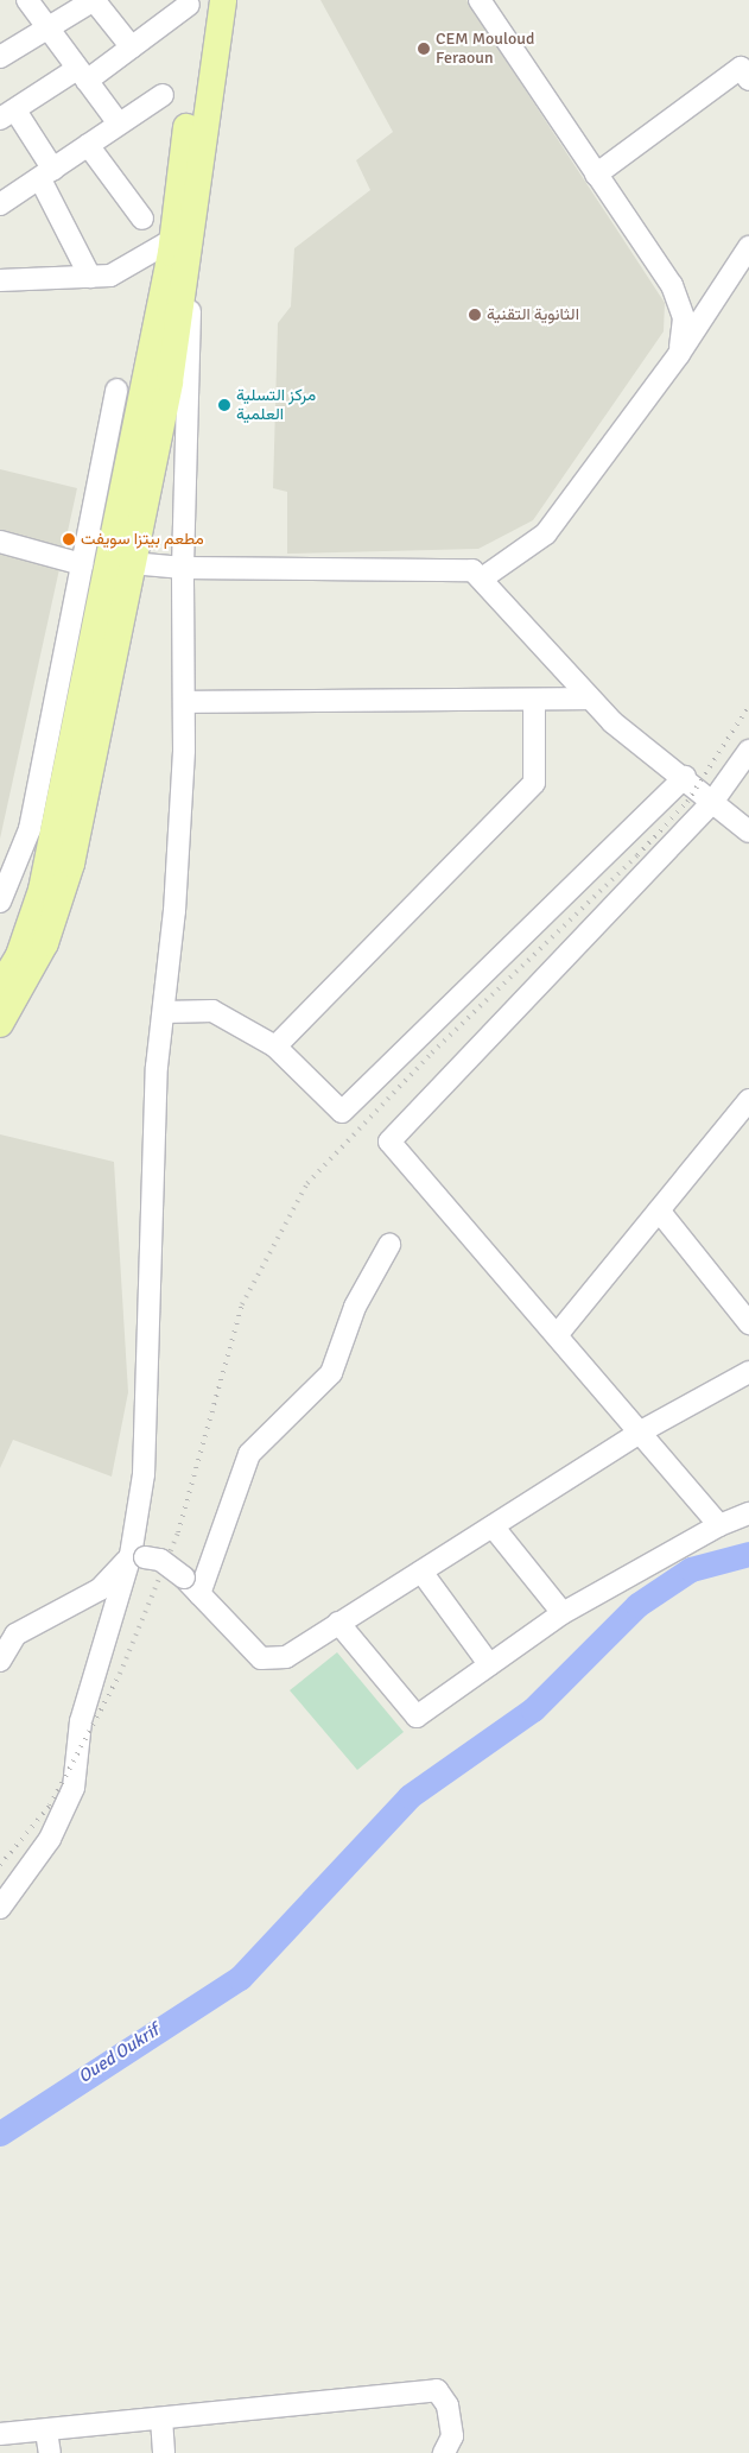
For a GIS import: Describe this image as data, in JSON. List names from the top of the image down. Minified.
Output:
{"water":["Oued Oukrif"],"places":["CEM Mouloud Feraoun","الثانوية التقنية","مركز التسلية العلمية","مطعم بيتزا سويفت"]}
